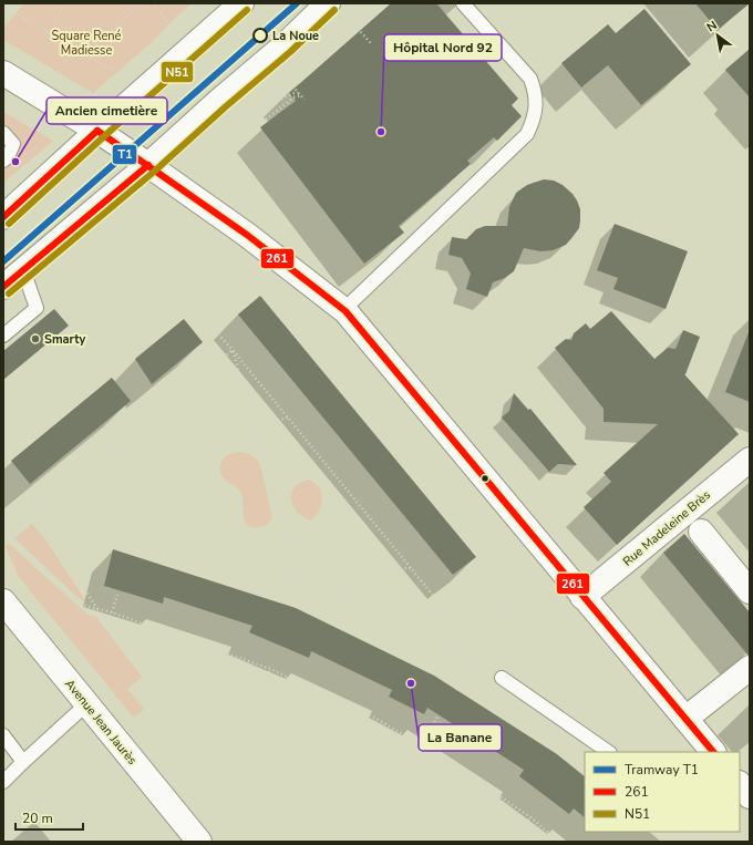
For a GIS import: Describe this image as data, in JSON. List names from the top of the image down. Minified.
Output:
{"streets":{"street":["Rue Madeleine Brès","Avenue Jean Jaurès"]},"parks":["Square René Madiesse"],"places":["La Noue","Hôpital Nord 92","Ancien cimetière","Smarty","La Banane"],"lines":["tram line T1","transit line N51","transit line 261"],"legend":["Tramway T1","261","N51"],"scale_bar":"20 m","north":"top left"}
